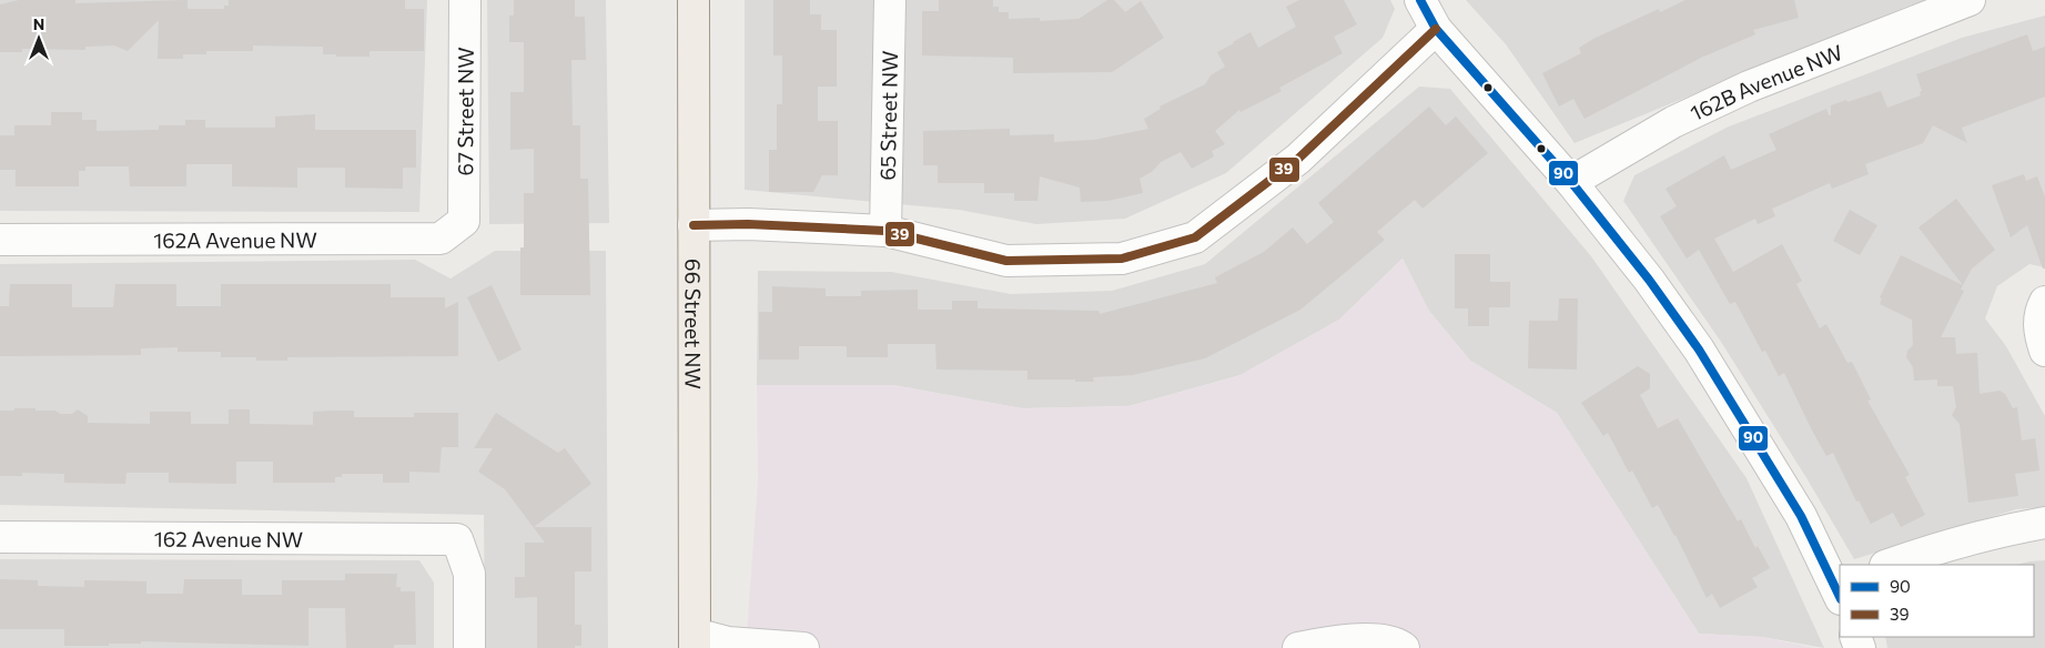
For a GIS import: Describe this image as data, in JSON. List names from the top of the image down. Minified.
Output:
{"streets":{"main road":["66 Street NW"],"street":["162B Avenue NW","67 Street NW","65 Street NW","162A Avenue NW","162 Avenue NW"]},"crossings":[["67 Street NW","162A Avenue NW"]],"lines":["transit line 90","transit line 39"],"legend":["90","39"],"north":"top"}
